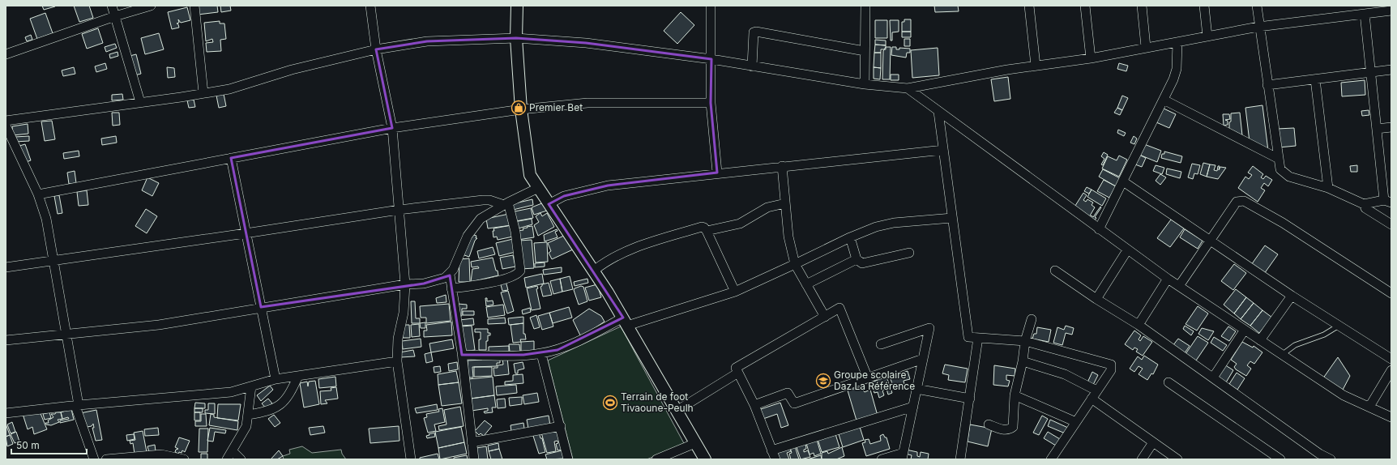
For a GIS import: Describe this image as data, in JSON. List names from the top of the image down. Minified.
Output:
{"places":{"shop":["Premier Bet"],"school or university":["Groupe scolaire Daz La Référence"],"sports":["Terrain de foot Tivaoune-Peulh"]},"scale_bar":"50 m"}
